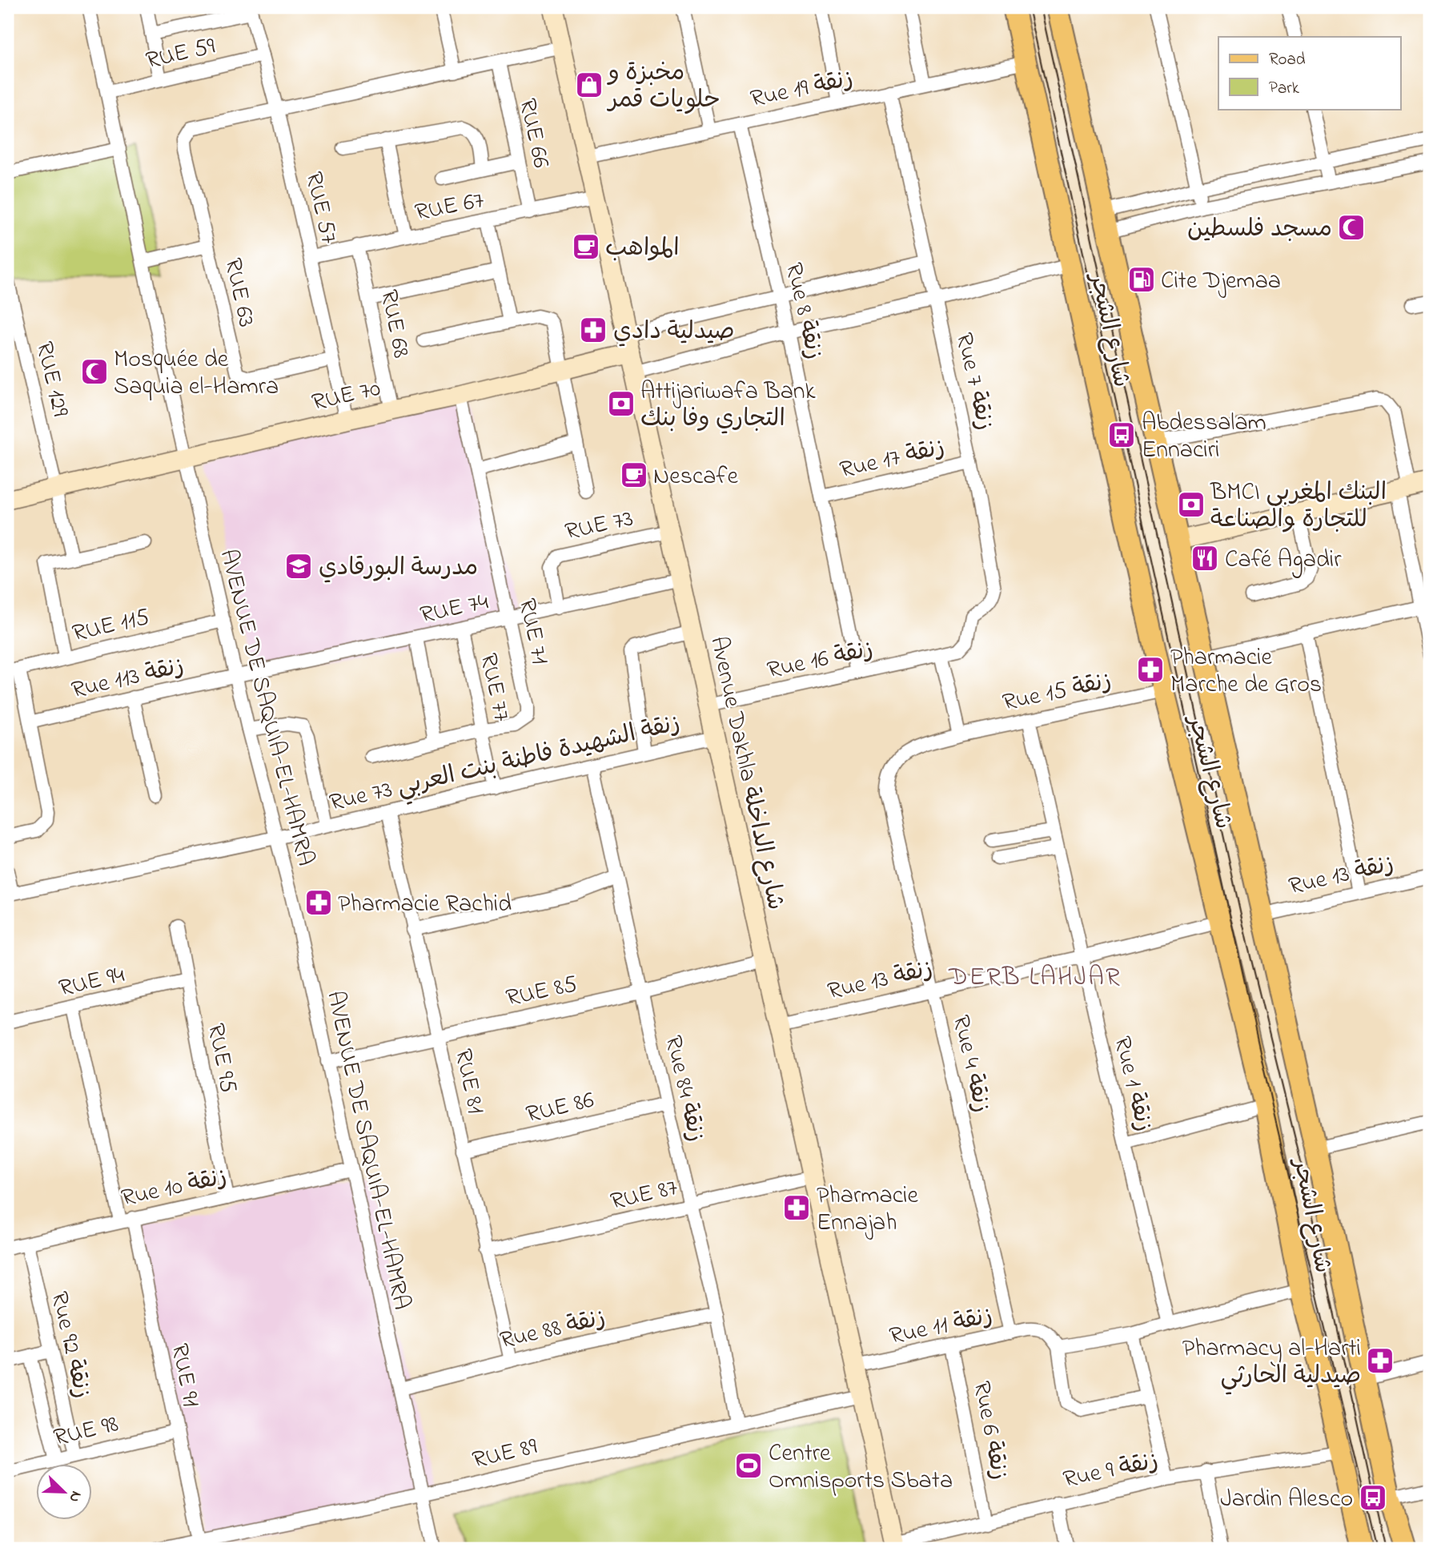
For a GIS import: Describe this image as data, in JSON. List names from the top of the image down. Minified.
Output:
{"streets":{"main road":["شارع الشجر"],"street":["RUE 59","Rue 19 زنقة","RUE 66","RUE 67","RUE 57","RUE 63","Rue 8 زنقة","RUE 68","RUE 129","Rue 7 زنقة","RUE 70","Rue 17 زنقة","RUE 73","RUE 74","RUE 115","RUE 71","Rue 16 زنقة","Rue 113 زنقة","RUE 77","Rue 15 زنقة","AVENUE DE SAQUIA-EL-HAMRA","Rue 73 زنقة الشهيدة فاطنة بنت العربي","Avenue Dakhla شارع الداخلة","Rue 13 زنقة","RUE 94","RUE 85","RUE 95","Rue 4 زنقة","RUE 81","Rue 1 زنقة","Rue 84 زنقة","RUE 86","Rue 10 زنقة","RUE 87","Rue 11 زنقة","Rue 88 زنقة","Rue 92 زنقة","RUE 91","RUE 98","Rue 6 زنقة","RUE 89","Rue 9 زنقة"]},"crossings":[["RUE 59","RUE 57"],["RUE 59","AVENUE DE SAQUIA-EL-HAMRA"],["Rue 19 زنقة","Rue 8 زنقة"],["Rue 19 زنقة","شارع الشجر"],["Rue 19 زنقة","Rue 7 زنقة"],["Rue 19 زنقة","Avenue Dakhla شارع الداخلة"],["RUE 66","RUE 67"],["RUE 67","RUE 57"],["RUE 67","RUE 68"],["RUE 67","Avenue Dakhla شارع الداخلة"],["RUE 57","RUE 63"],["RUE 57","RUE 70"],["Rue 8 زنقة","Rue 17 زنقة"],["Rue 8 زنقة","Rue 16 زنقة"],["RUE 68","RUE 70"],["شارع الشجر","Rue 15 زنقة"],["شارع الشجر","Rue 13 زنقة"],["شارع الشجر","Rue 9 زنقة"],["RUE 129","RUE 70"],["Rue 7 زنقة","Rue 17 زنقة"],["Rue 7 زنقة","Rue 16 زنقة"],["RUE 70","RUE 71"],["RUE 70","AVENUE DE SAQUIA-EL-HAMRA"],["RUE 70","Avenue Dakhla شارع الداخلة"],["RUE 73","RUE 74"],["RUE 73","Avenue Dakhla شارع الداخلة"],["RUE 74","RUE 71"],["RUE 74","Rue 113 زنقة"],["RUE 74","RUE 77"],["RUE 74","AVENUE DE SAQUIA-EL-HAMRA"],["RUE 74","Avenue Dakhla شارع الداخلة"],["RUE 115","AVENUE DE SAQUIA-EL-HAMRA"],["RUE 71","RUE 77"],["Rue 16 زنقة","Avenue Dakhla شارع الداخلة"],["Rue 113 زنقة","AVENUE DE SAQUIA-EL-HAMRA"],["RUE 77","Rue 73 زنقة الشهيدة فاطنة بنت العربي"],["Rue 15 زنقة","Rue 4 زنقة"],["Rue 15 زنقة","Rue 1 زنقة"],["AVENUE DE SAQUIA-EL-HAMRA","Rue 73 زنقة الشهيدة فاطنة بنت العربي"],["AVENUE DE SAQUIA-EL-HAMRA","RUE 85"],["AVENUE DE SAQUIA-EL-HAMRA","Rue 10 زنقة"],["AVENUE DE SAQUIA-EL-HAMRA","Rue 88 زنقة"],["AVENUE DE SAQUIA-EL-HAMRA","RUE 89"],["Rue 73 زنقة الشهيدة فاطنة بنت العربي","Avenue Dakhla شارع الداخلة"],["Rue 73 زنقة الشهيدة فاطنة بنت العربي","RUE 81"],["Rue 73 زنقة الشهيدة فاطنة بنت العربي","Rue 84 زنقة"],["Avenue Dakhla شارع الداخلة","Rue 13 زنقة"],["Avenue Dakhla شارع الداخلة","RUE 85"],["Avenue Dakhla شارع الداخلة","RUE 87"],["Avenue Dakhla شارع الداخلة","Rue 11 زنقة"],["Avenue Dakhla شارع الداخلة","RUE 89"],["Avenue Dakhla شارع الداخلة","Rue 9 زنقة"],["Rue 13 زنقة","Rue 4 زنقة"],["Rue 13 زنقة","Rue 1 زنقة"],["RUE 94","RUE 95"],["RUE 94","RUE 91"],["RUE 85","RUE 81"],["RUE 85","Rue 84 زنقة"],["RUE 95","Rue 10 زنقة"],["Rue 4 زنقة","Rue 11 زنقة"],["RUE 81","RUE 86"],["RUE 81","RUE 87"],["RUE 81","Rue 88 زنقة"],["Rue 84 زنقة","RUE 86"],["Rue 84 زنقة","RUE 87"],["Rue 84 زنقة","Rue 88 زنقة"],["Rue 84 زنقة","RUE 89"],["Rue 10 زنقة","Rue 92 زنقة"],["Rue 10 زنقة","RUE 91"],["Rue 11 زنقة","Rue 6 زنقة"],["Rue 92 زنقة","RUE 98"],["RUE 91","RUE 98"],["RUE 91","RUE 89"],["Rue 6 زنقة","Rue 9 زنقة"]],"districts":["DERB LAHJAR"],"places":{"shop":["مخبزة و حلويات قمر"],"mosque":["مسجد فلسطين","Mosquée de Saquia el-Hamra"],"cafe":["المواهب","Nescafe"],"fuel station":["Cite Djemaa"],"pharmacy":["صيدلية دادي","Pharmacie Marche de Gros","Pharmacie Rachid","Pharmacie Ennajah","Pharmacy al-Harti صيدلية الحارثي"],"bank":["Attijariwafa Bank التجاري وفا بنك","BMCI البنك المغربي للتجارة والصناعة"],"bus stop":["Abdessalam Ennaciri","Jardin Alesco"],"restaurant":["Café Agadir"],"school or university":["مدرسة البورقادي"],"sports":["Centre Omnisports Sbata"]},"legend":["Road","Park"],"north":"bottom right"}
